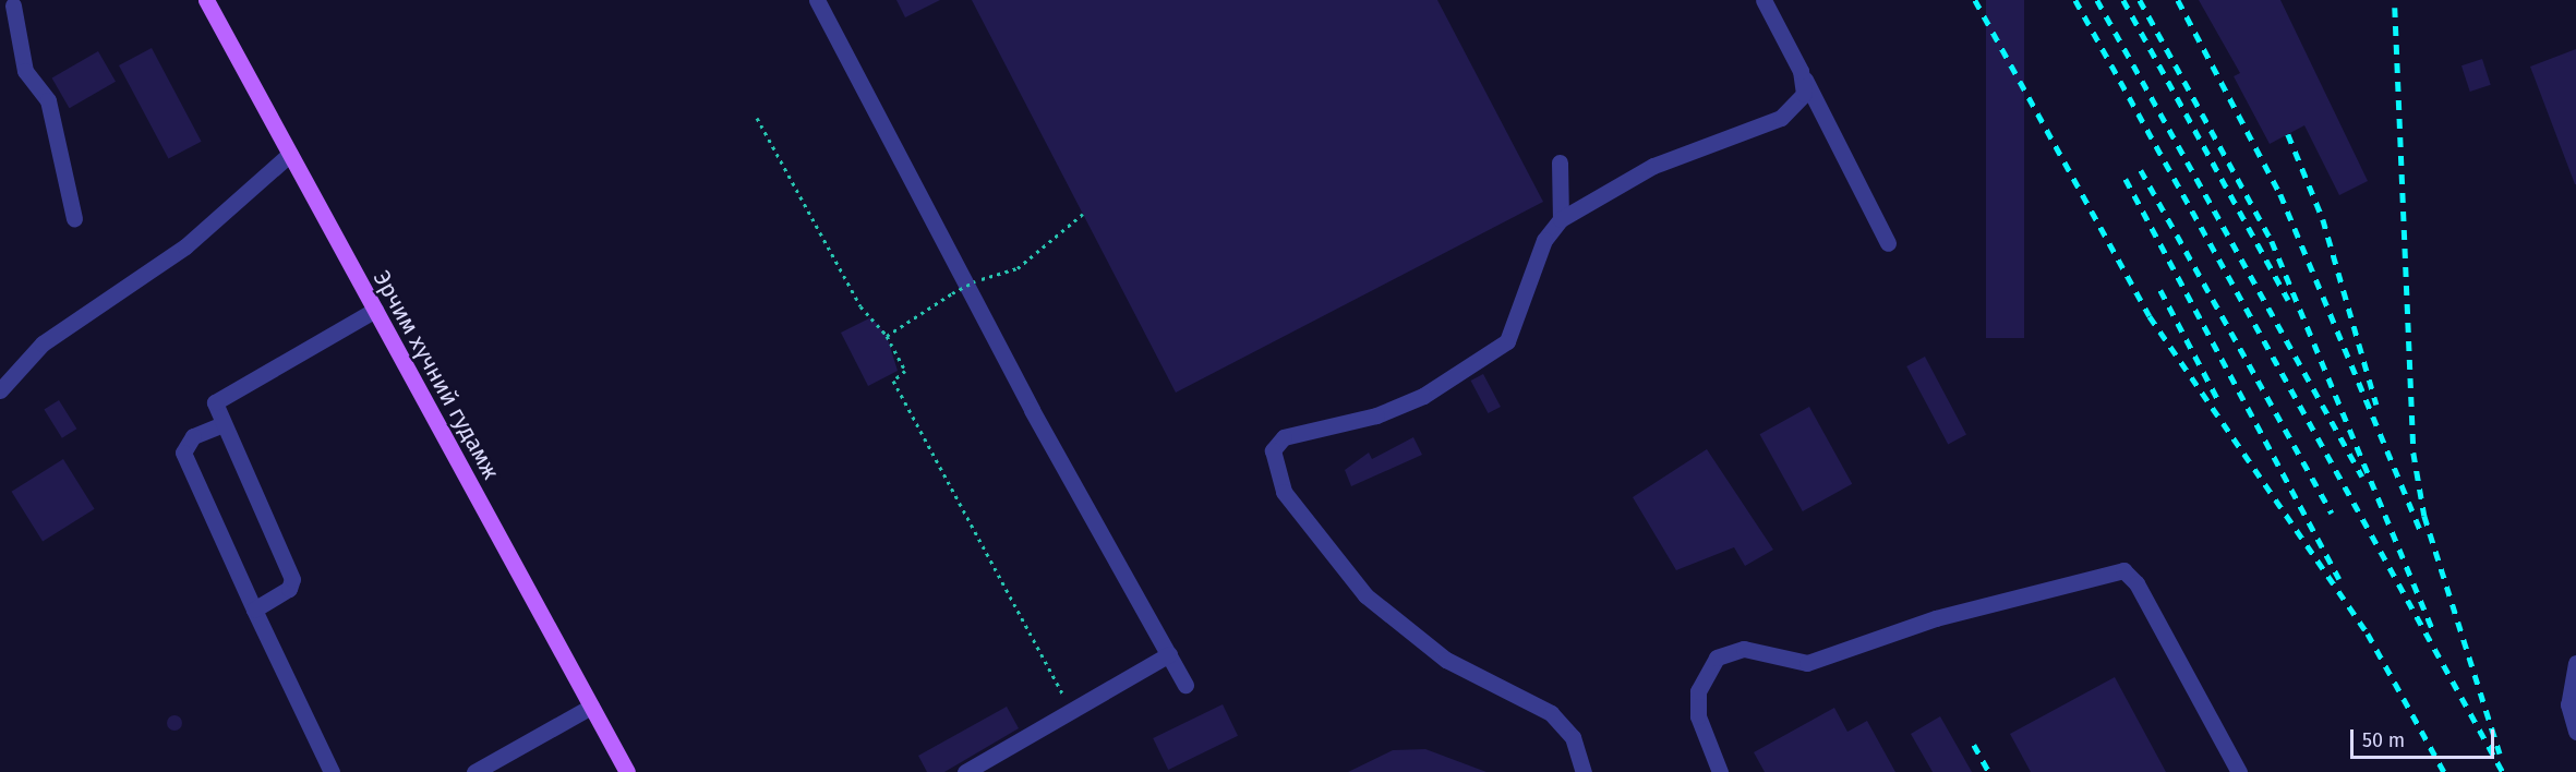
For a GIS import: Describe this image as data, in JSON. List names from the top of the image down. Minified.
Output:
{"streets":{"main road":["Эрчим хүчний гудамж"]},"scale_bar":"50 m"}
